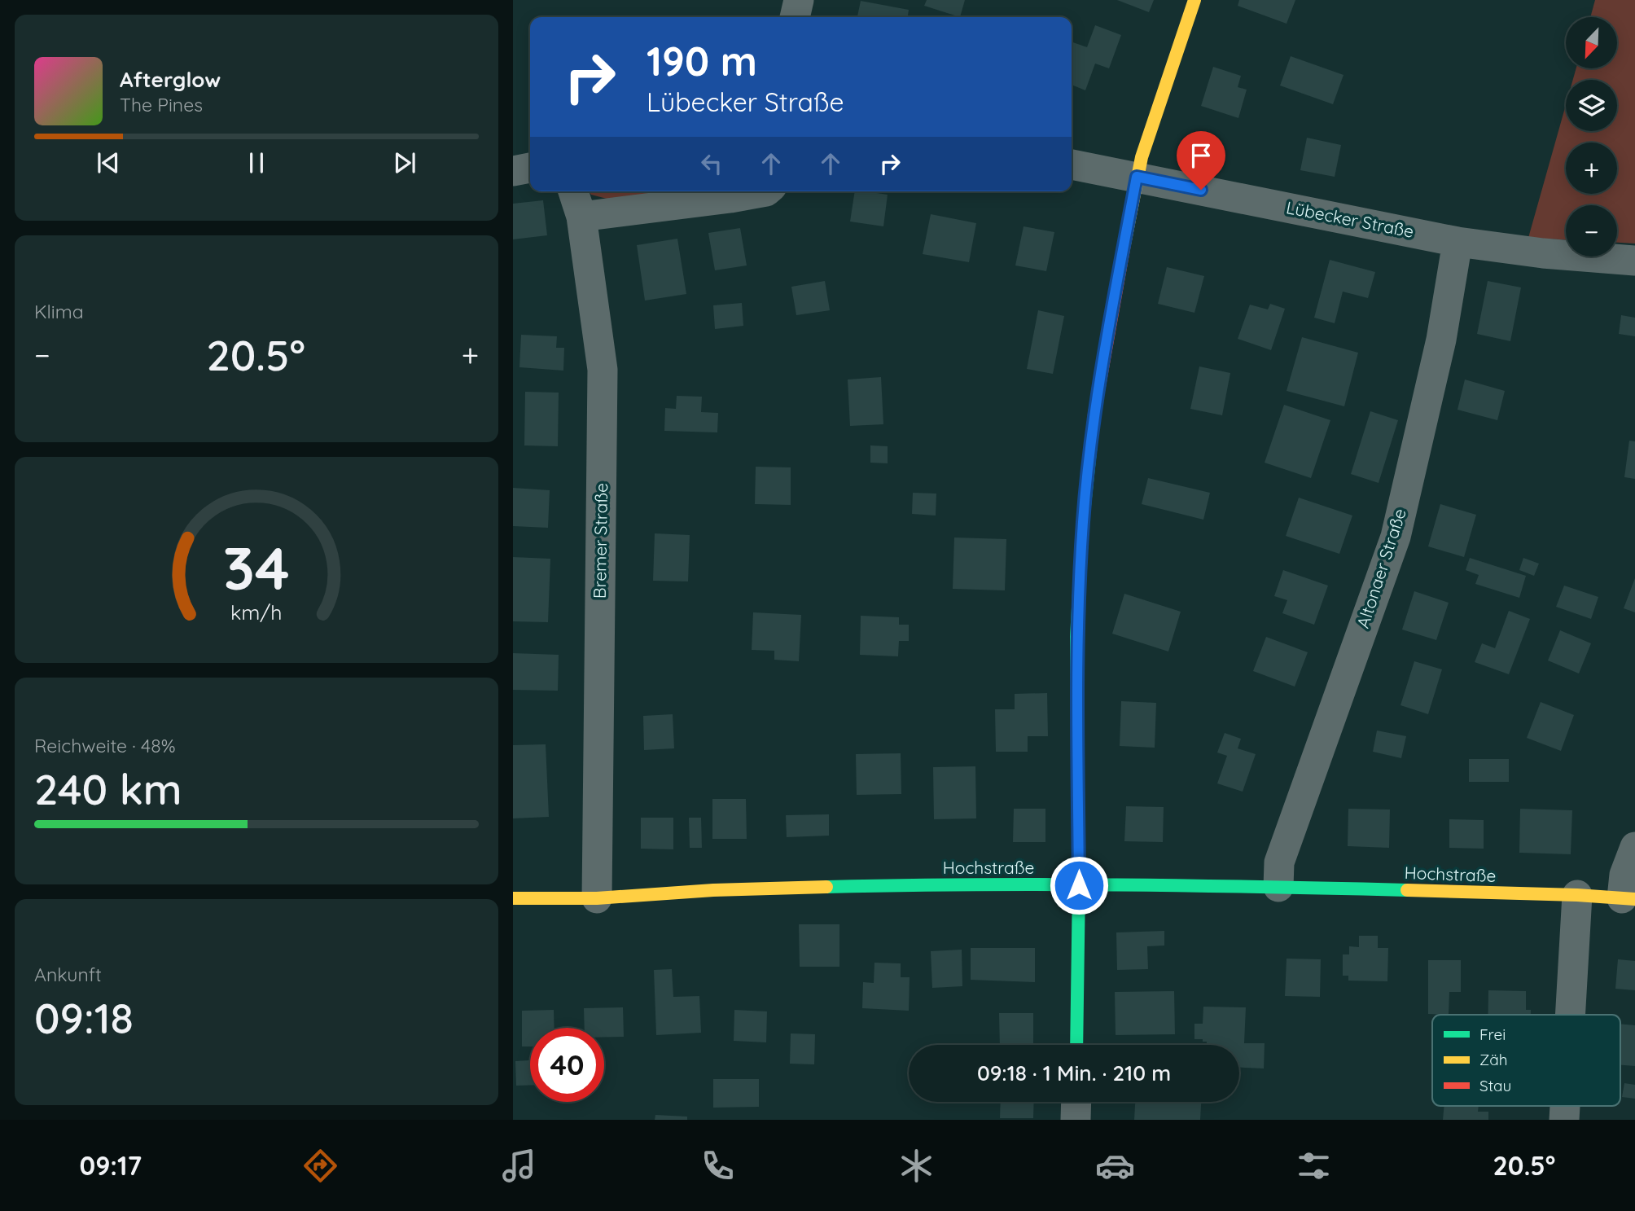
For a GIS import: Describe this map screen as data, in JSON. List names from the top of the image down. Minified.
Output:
{"streets":{"street":["Lübecker Straße","Bremer Straße","Altonaer Straße","Hochstraße"]},"crossings":[["Lübecker Straße","Altonaer Straße"],["Bremer Straße","Hochstraße"],["Altonaer Straße","Hochstraße"]],"legend":["Frei","Zäh","Stau"],"north":"bottom left","page":{"map_buttons":["+","−"],"turn":["190 m","Lübecker Straße"],"song":["Afterglow","The Pines"],"tile":["Klima",["Reichweite · 48%","240 km"],["Ankunft","09:18"]],"heat":["−","20.5°","+"],"limit":"40","trip":"09:18 · 1 Min. · 210 m","tabs":["09:17","20.5°"],"gauge":["34","km/h"]}}
